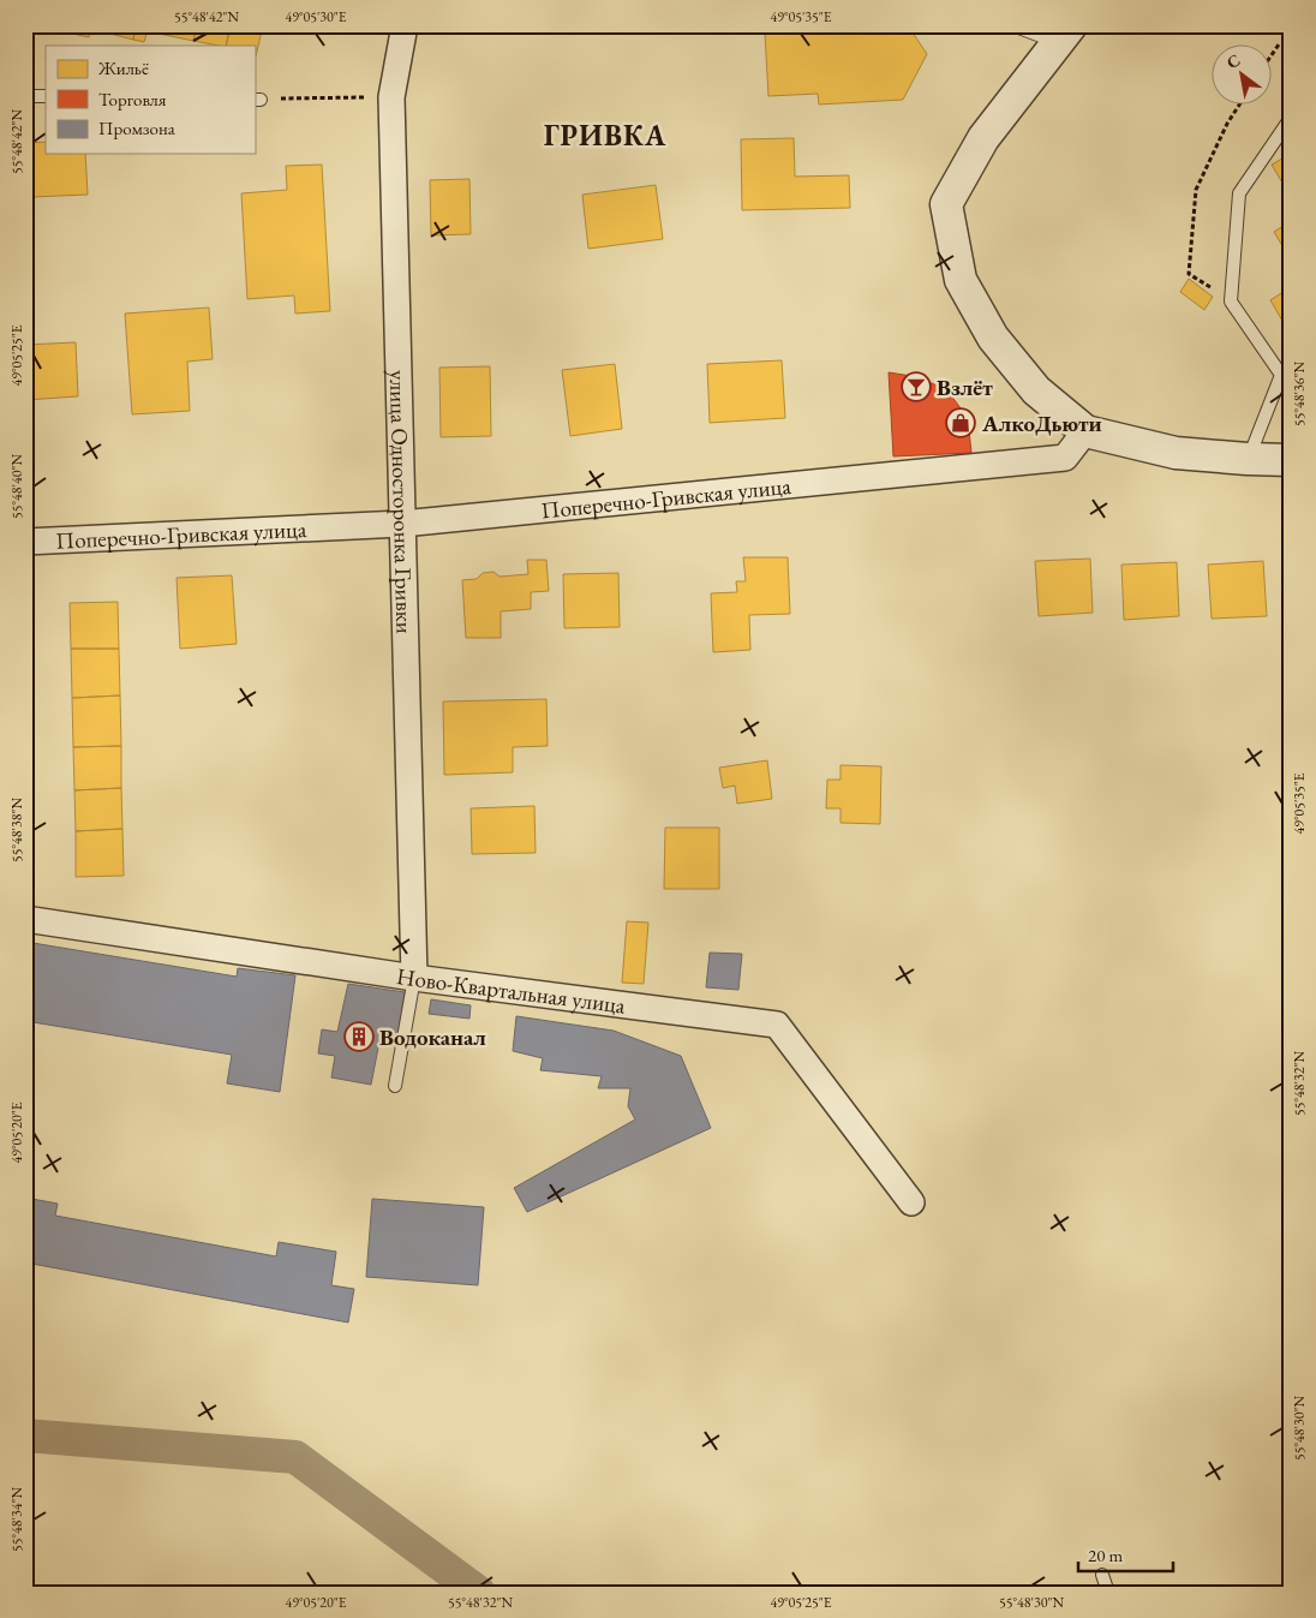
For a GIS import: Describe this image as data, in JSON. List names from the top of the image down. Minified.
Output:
{"streets":{"street":["Поперечно-Гривская улица","улица Односторонка Гривки","Ново-Квартальная улица"]},"crossings":[["Поперечно-Гривская улица","улица Односторонка Гривки"],["улица Односторонка Гривки","Ново-Квартальная улица"]],"districts":["ГРИВКА"],"places":{"bar":["Взлёт"],"shop":["АлкоДьюти"],"building":["Водоканал"]},"legend":["Жильё","Торговля","Промзона"],"scale_bar":"20 m","north":"top left","coordinates":["55°48'42\"N","49°05'30\"E","49°05'35\"E","49°05'25\"E","55°48'36\"N","55°48'40\"N","55°48'38\"N","55°48'32\"N","49°05'20\"E","55°48'30\"N","55°48'34\"N"]}
